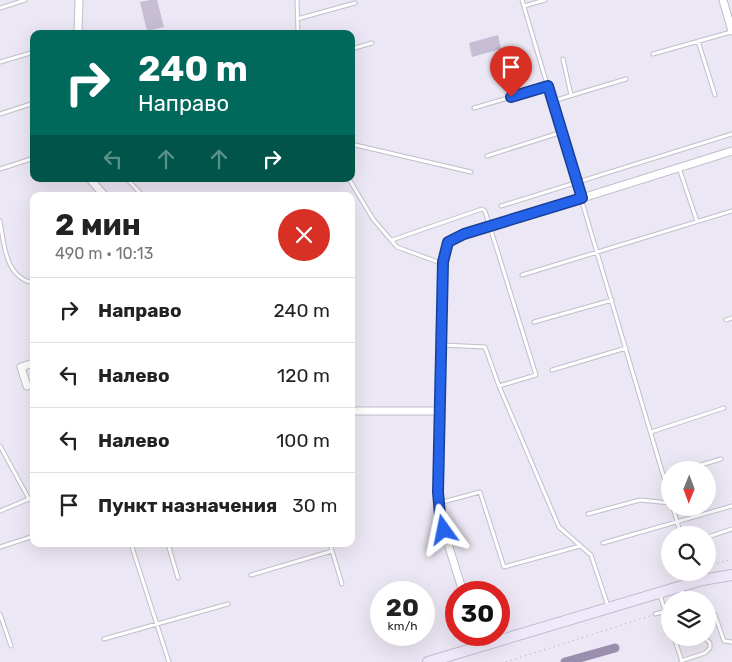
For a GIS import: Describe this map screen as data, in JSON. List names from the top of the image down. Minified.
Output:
{"north":"bottom","page":{"turn":["240 m","Направо"],"heading":["2 мин","490 m · 10:13"],"list":[{"name":"Направо","value":"240 m"},{"name":"Налево","value":"120 m"},{"name":"Налево","value":"100 m"},{"name":"Пункт назначения","value":"30 m"}],"speed":"20 km/h","limit":"30"}}
